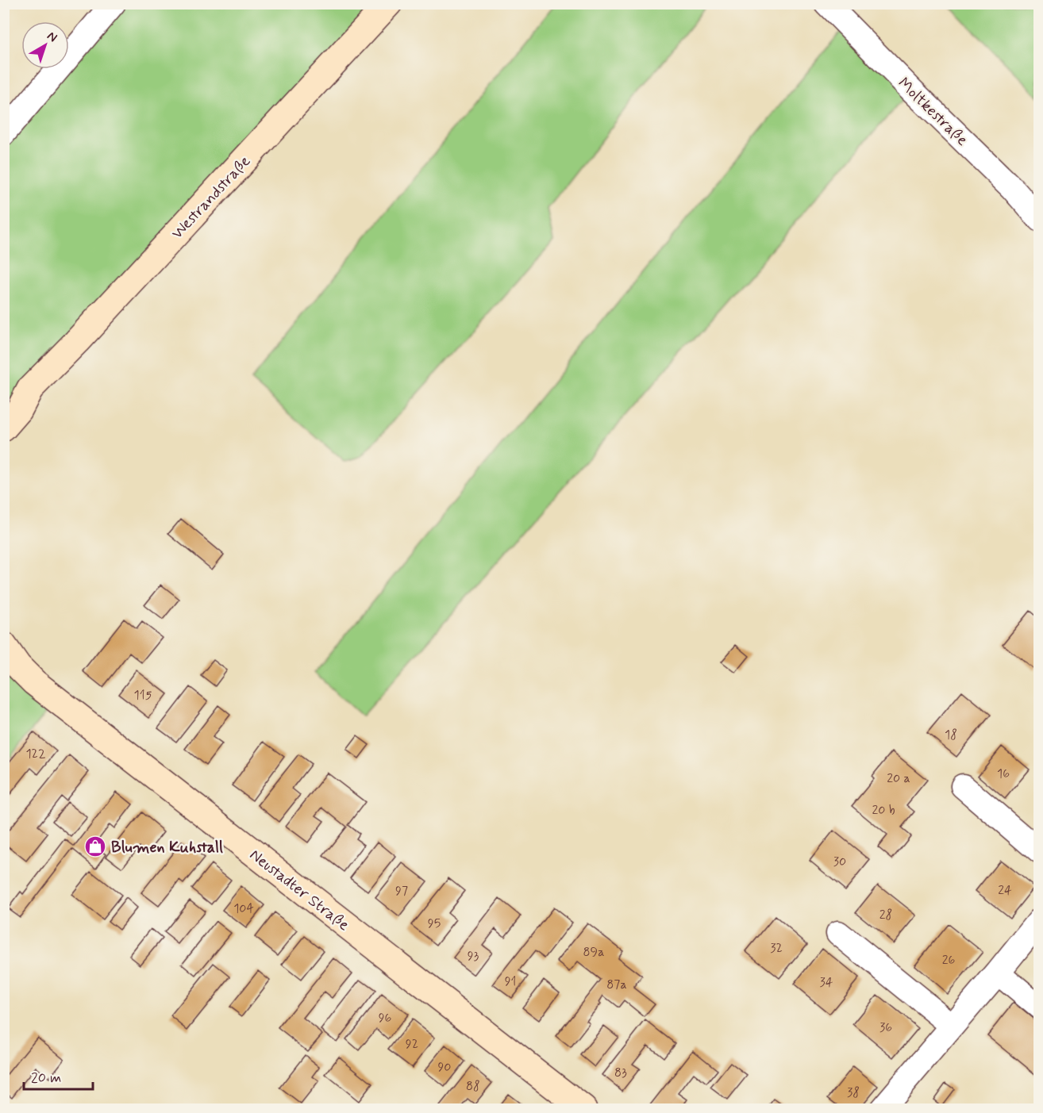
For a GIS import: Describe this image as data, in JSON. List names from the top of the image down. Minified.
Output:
{"streets":{"main road":["Westrandstraße","Neustadter Straße"],"street":["Moltkestraße"]},"places":{"shop":["Blumen Kuhstall"]},"house_numbers":["115","18","122","16","20 a","20 b","30","24","97","104","28","95","32","89a","93","26","91","34","87a","96","36","92","90","83","88","38"],"scale_bar":"20 m","north":"top right"}
